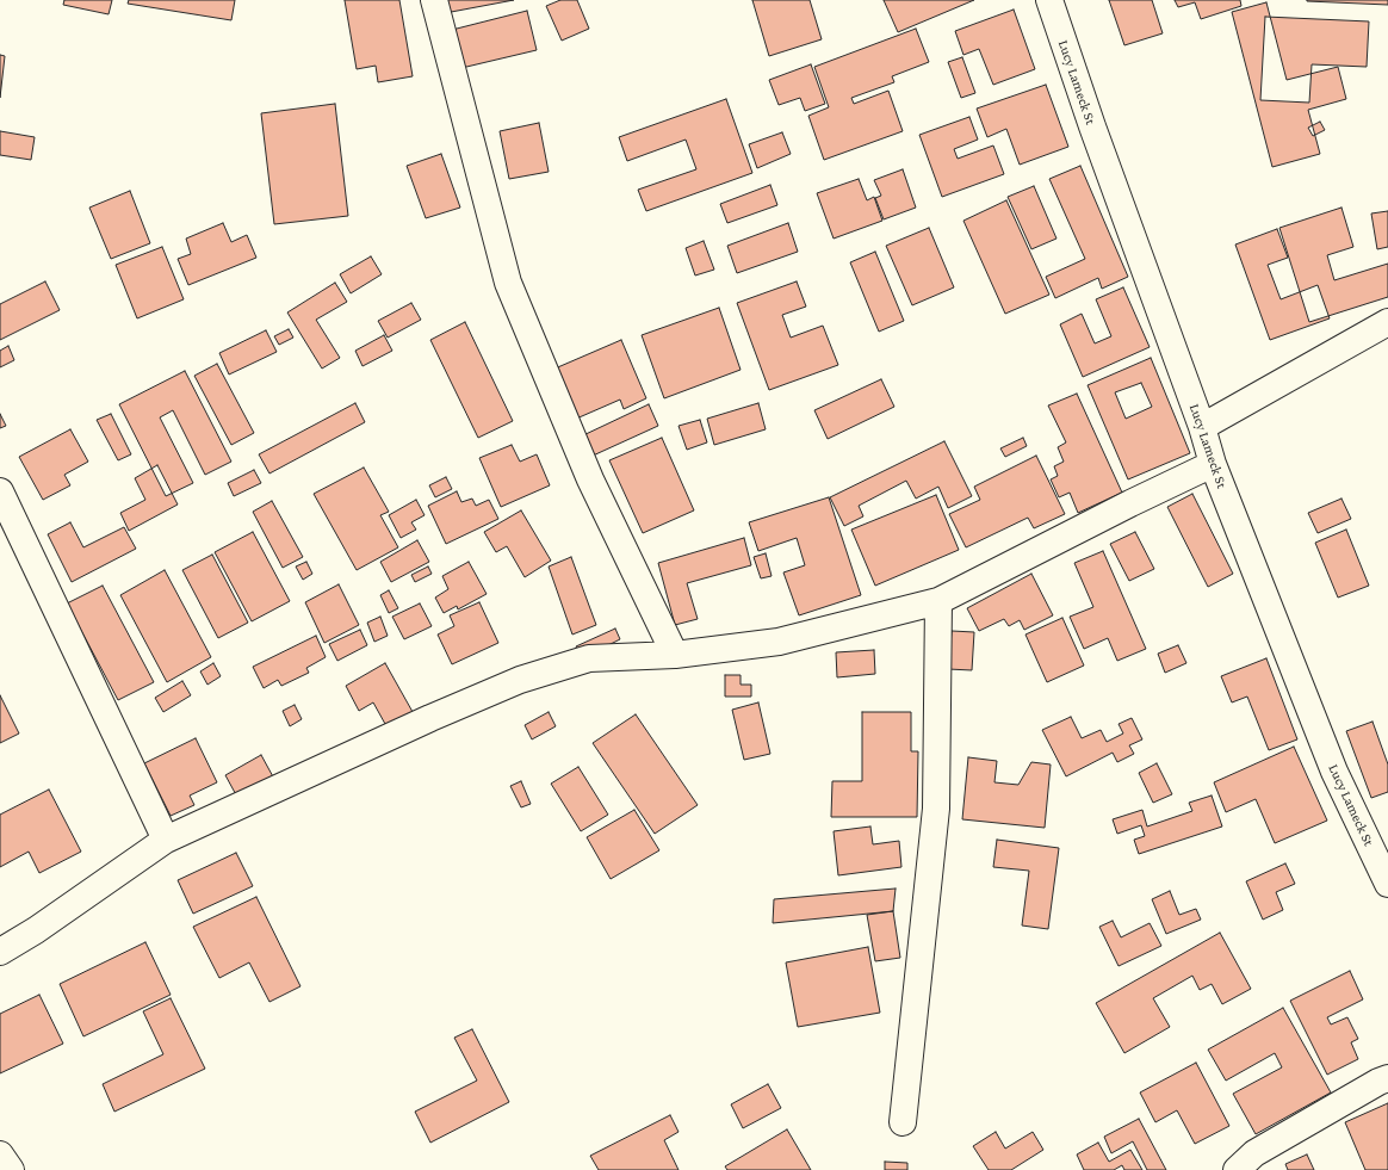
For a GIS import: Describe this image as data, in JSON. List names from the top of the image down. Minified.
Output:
{"streets":{"street":["Lucy Lameck St"]}}
